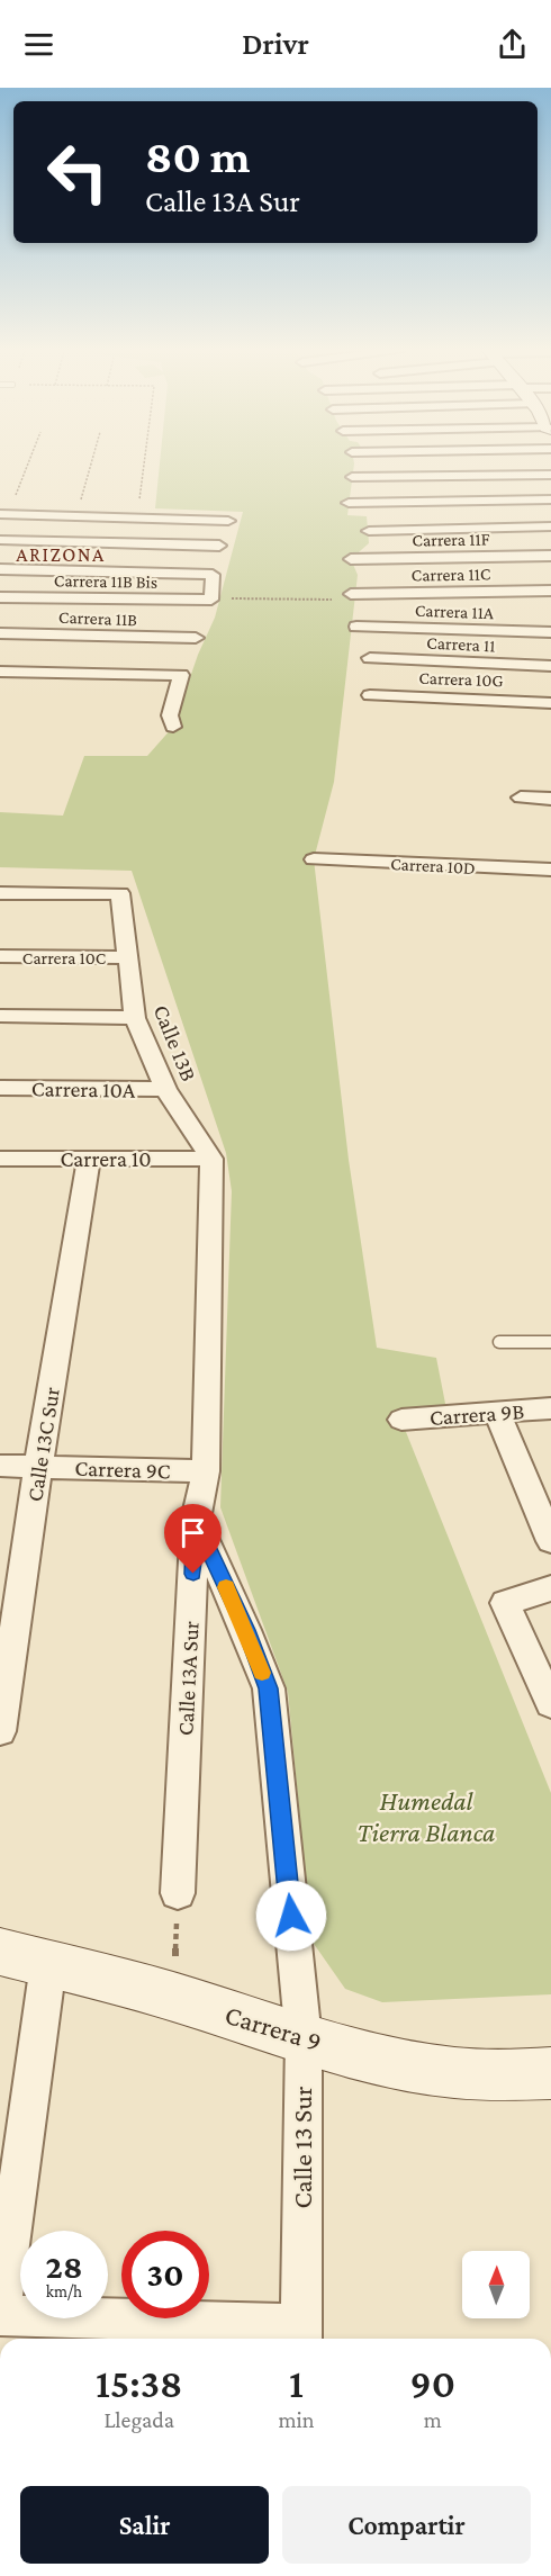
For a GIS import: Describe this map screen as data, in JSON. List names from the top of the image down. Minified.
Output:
{"streets":{"street":["Carrera 11F","Carrera 11C","Carrera 11B Bis","Carrera 11A","Carrera 11B","Carrera 11","Carrera 10G","Carrera 10D","Carrera 10C","Calle 13B","Carrera 10A","Carrera 10","Carrera 9B","Calle 13C Sur","Carrera 9C","Calle 13A Sur","Carrera 9","Calle 13 Sur"]},"crossings":[["Carrera 10C","Calle 13B"],["Calle 13B","Carrera 10A"],["Calle 13B","Carrera 10"],["Calle 13B","Calle 13A Sur"],["Carrera 10","Calle 13C Sur"],["Carrera 10","Calle 13A Sur"],["Calle 13C Sur","Carrera 9C"],["Carrera 9C","Calle 13A Sur"],["Calle 13A Sur","Calle 13 Sur"],["Carrera 9","Calle 13 Sur"]],"districts":["ARIZONA"],"parks":["Humedal Tierra Blanca"],"north":"top","page":{"header":"Drivr","turn":["80 m","Calle 13A Sur"],"speed":"28 km/h","limit":"30","eta":["15:38","Llegada","1","min","90","m"],"buttons":["Salir","Compartir"]}}
